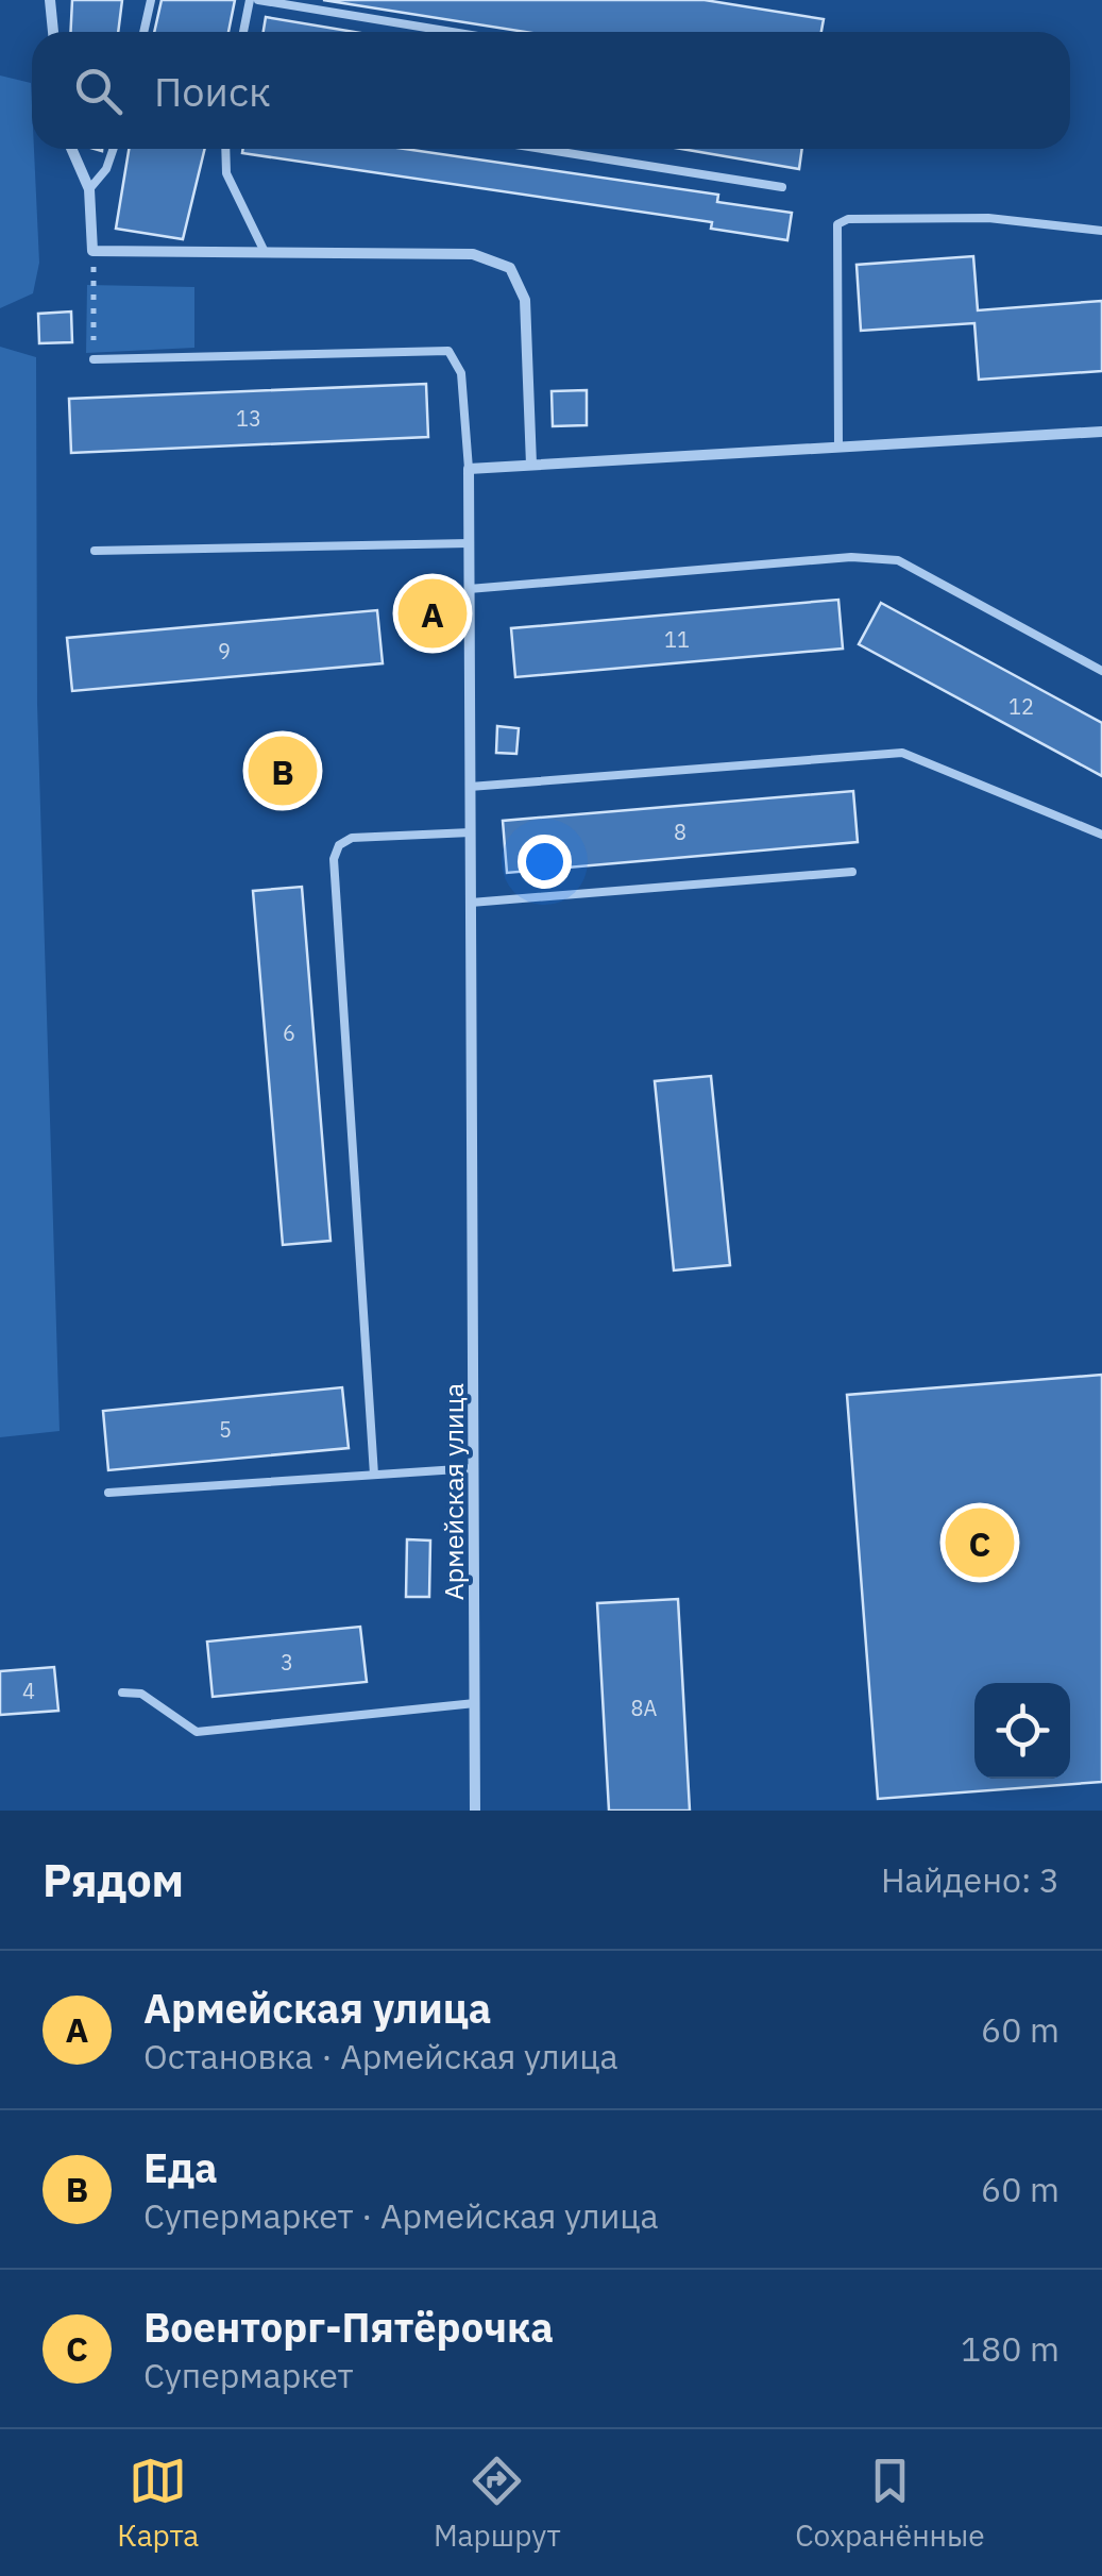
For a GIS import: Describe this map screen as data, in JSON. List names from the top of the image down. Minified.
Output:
{"streets":{"street":["Армейская улица"]},"house_numbers":["13","11","9","12","8","6","5","3","4","8А"],"page":{"search":"Поиск","pins":["A","B","C"],"heading":["Рядом","Найдено: 3"],"list":[{"mark":"A","name":"Армейская улица","note":"Остановка · Армейская улица","value":"60 m"},{"mark":"B","name":"Еда","note":"Супермаркет · Армейская улица","value":"60 m"},{"mark":"C","name":"Военторг-Пятёрочка","note":"Супермаркет","value":"180 m"}],"nav":["Карта","Маршрут","Сохранённые"]}}
